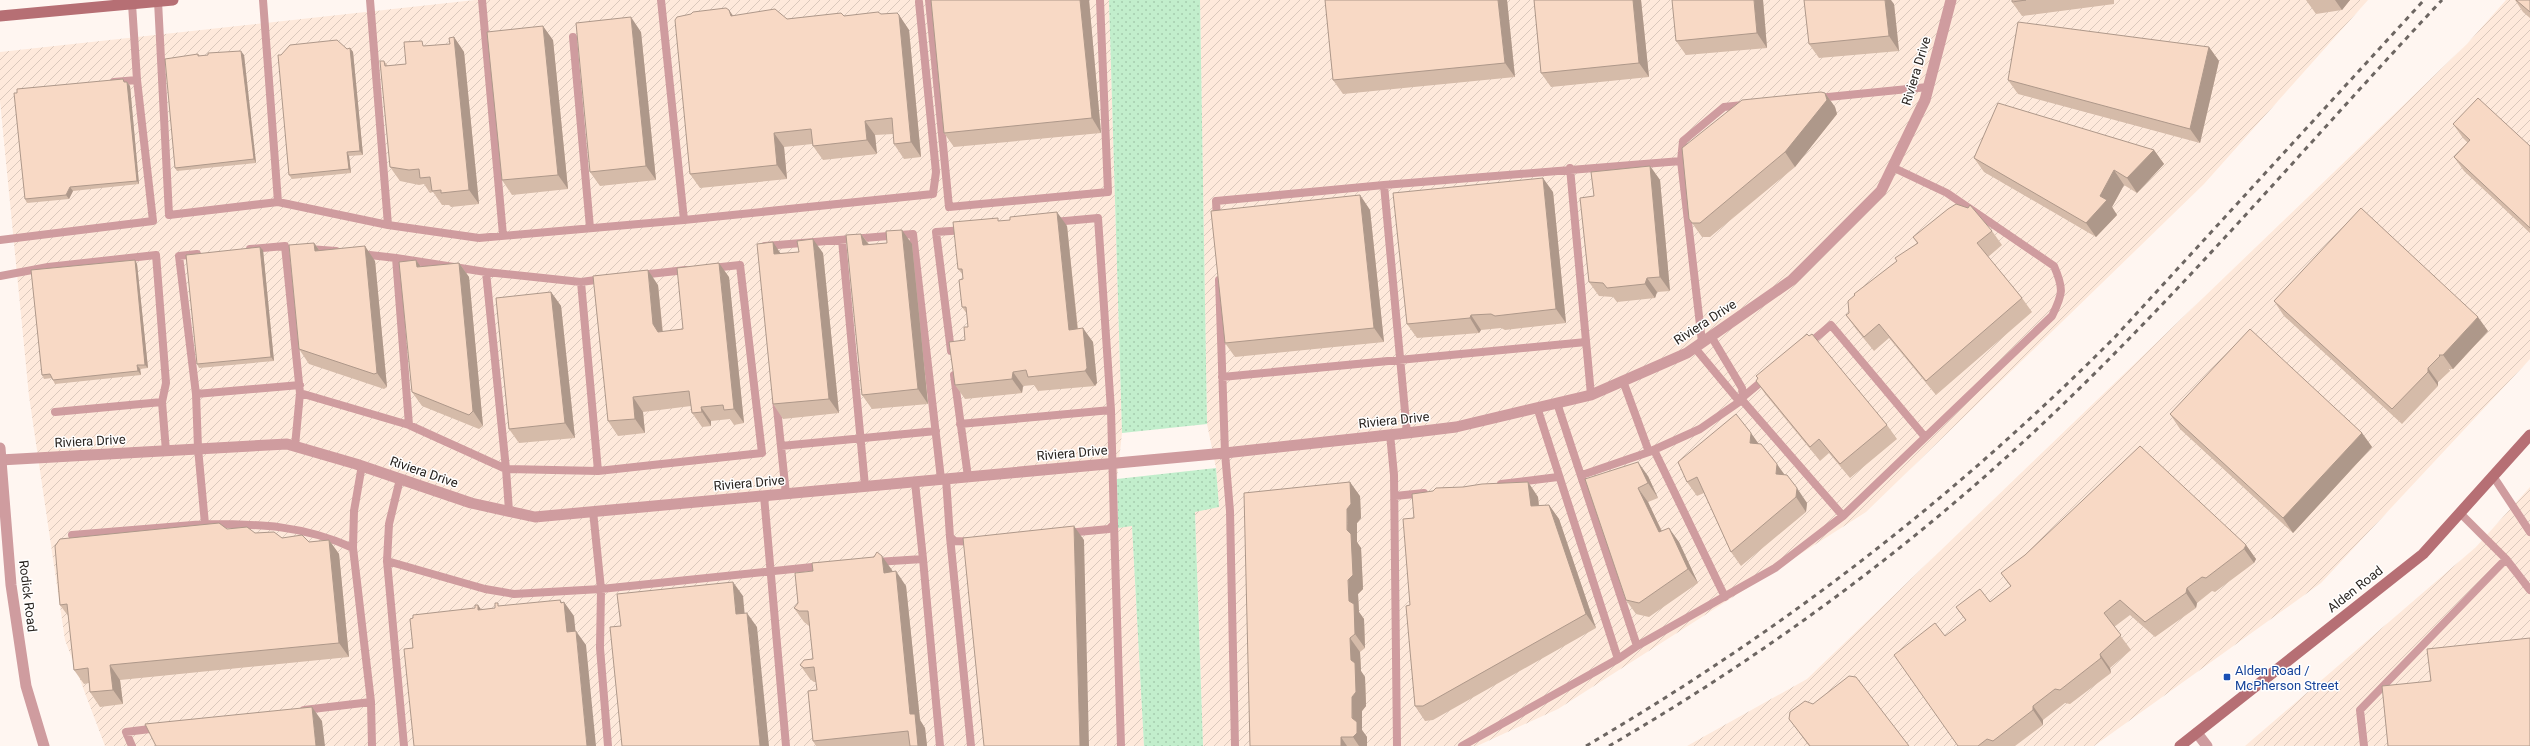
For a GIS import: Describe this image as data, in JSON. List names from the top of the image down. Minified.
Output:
{"streets":{"main road":["Alden Road"],"street":["Riviera Drive","Rodick Road"]},"crossings":[["Riviera Drive","Rodick Road"]],"places":{"transit":["Alden Road / McPherson Street"]}}
